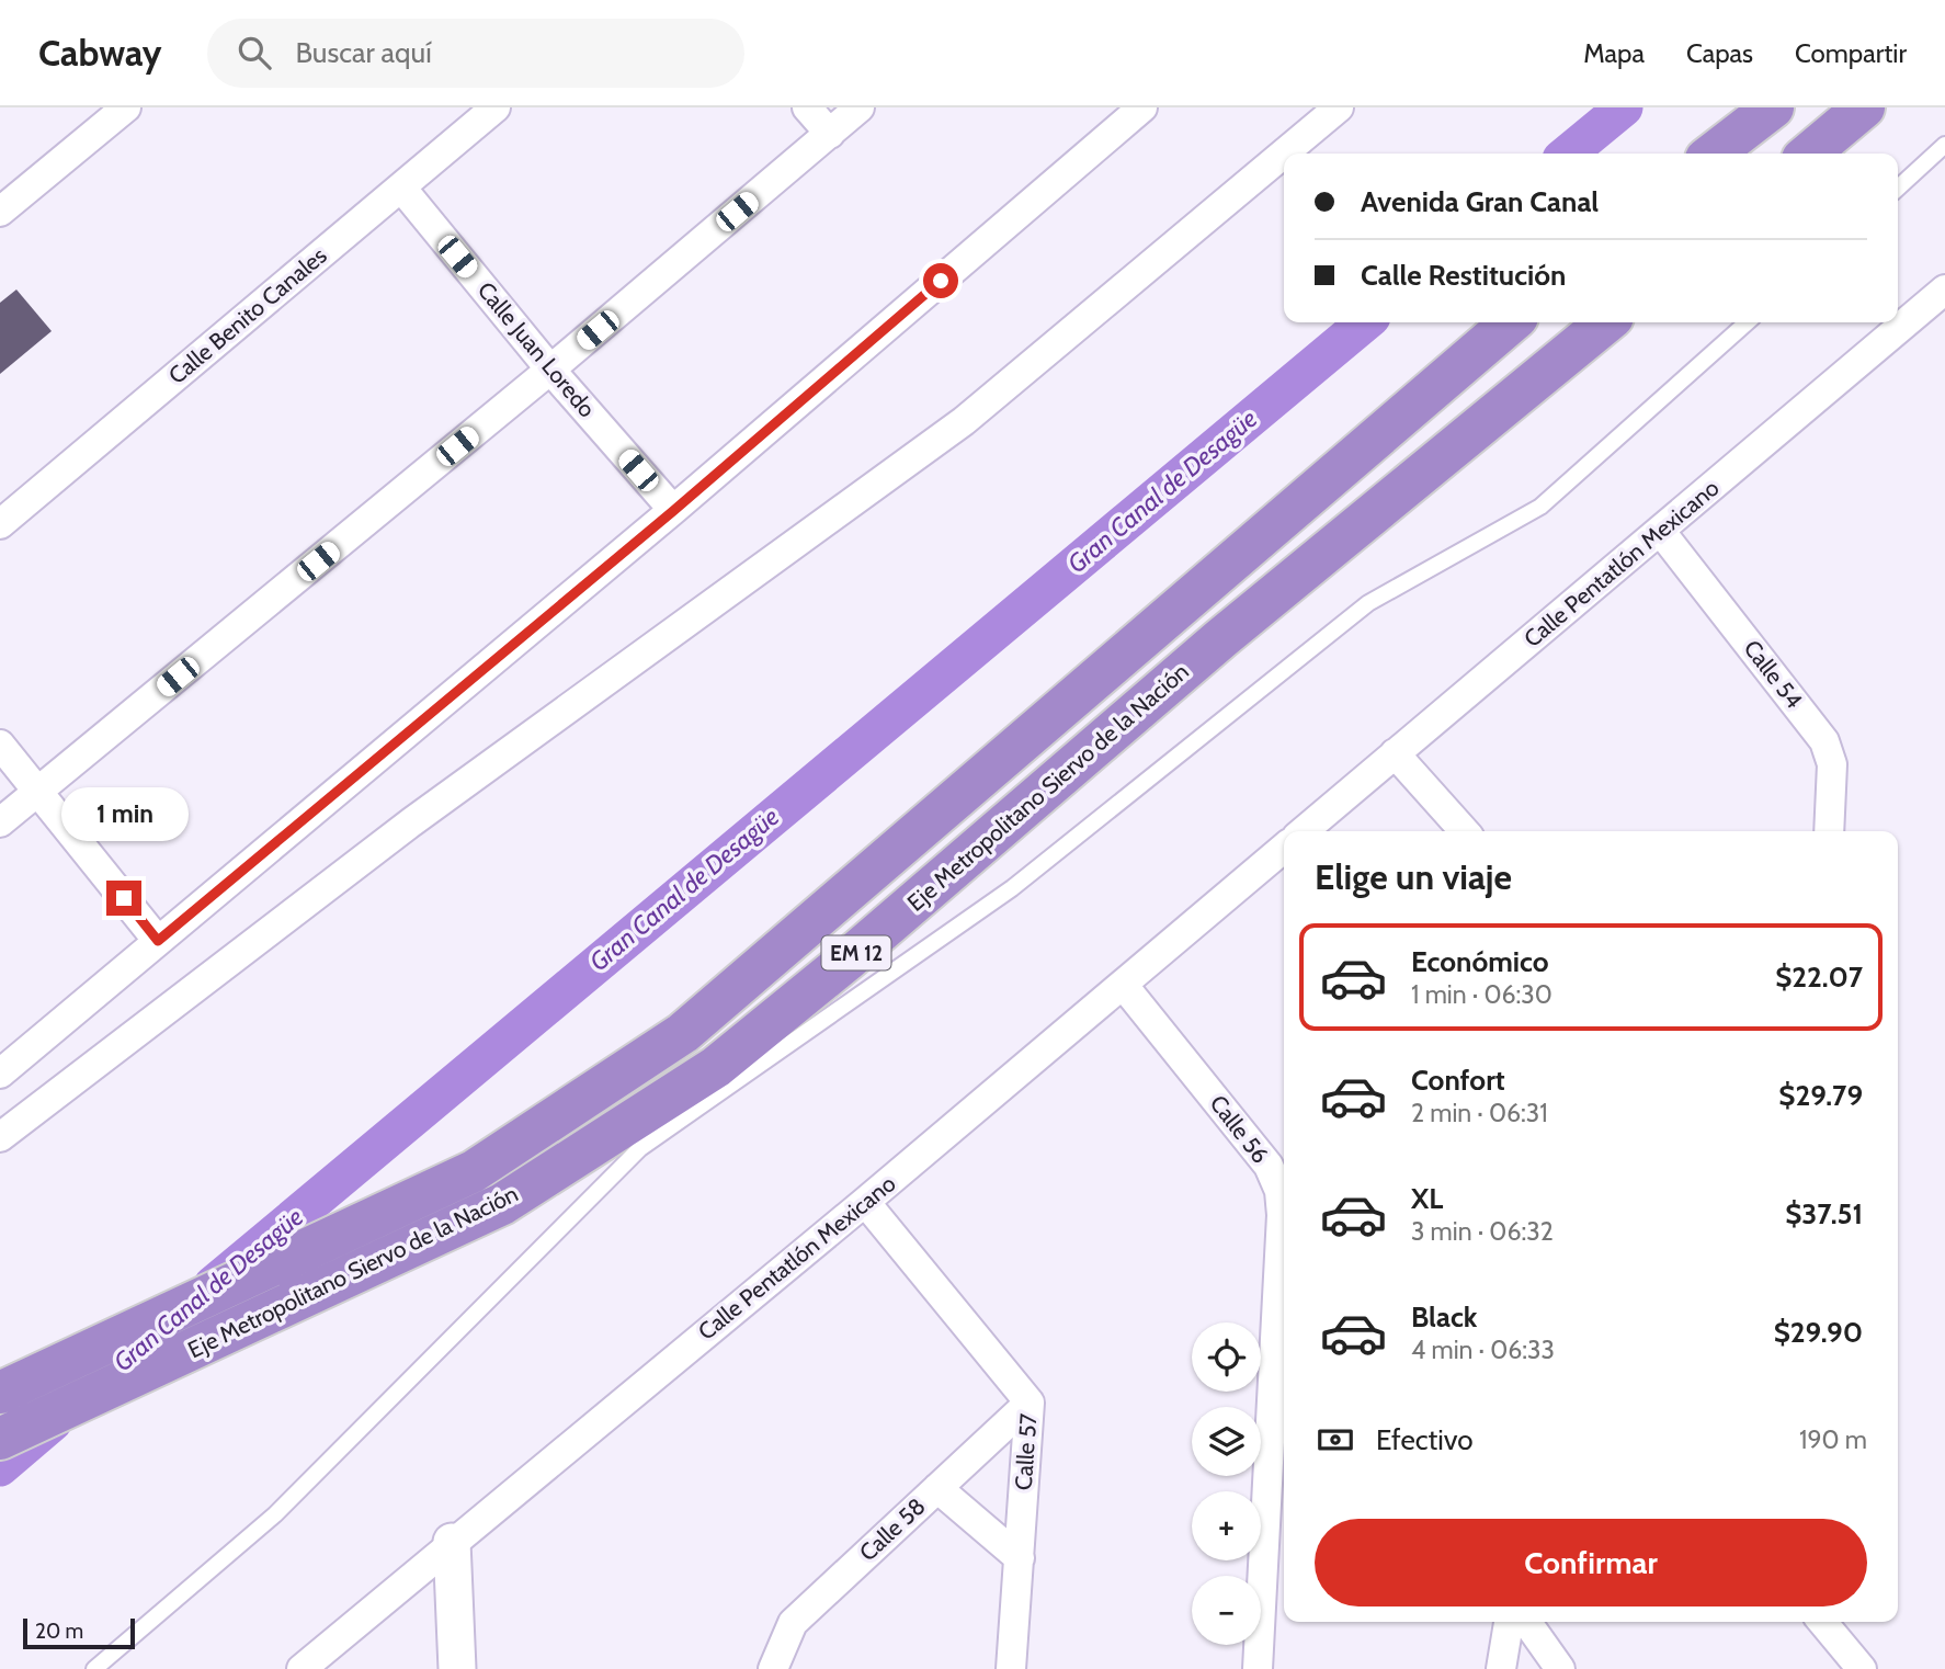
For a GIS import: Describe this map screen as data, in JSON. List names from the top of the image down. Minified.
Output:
{"streets":{"highway":["Eje Metropolitano Siervo de la Nación","EM 12"],"street":["Calle Benito Canales","Calle Juan Loredo","Calle Pentatlón Mexicano","Calle 54","Calle 56","Calle 57","Calle 58"]},"crossings":[["Calle Benito Canales","Calle Juan Loredo"],["Calle Pentatlón Mexicano","Calle 54"],["Calle Pentatlón Mexicano","Calle 56"],["Calle Pentatlón Mexicano","Calle 57"],["Calle 57","Calle 58"]],"water":["Gran Canal de Desagüe"],"scale_bar":"20 m","page":{"header":"Cabway","search":"Buscar aquí","nav":["Mapa","Capas","Compartir"],"banner":["Avenida Gran Canal","Calle Restitución"],"bubble":"1 min","heading":"Elige un viaje","list":[{"name":"Económico","note":"1 min · 06:30","value":"$22.07"},{"name":"Confort","note":"2 min · 06:31","value":"$29.79"},{"name":"XL","note":"3 min · 06:32","value":"$37.51"},{"name":"Black","note":"4 min · 06:33","value":"$29.90"}],"map_buttons":["+","−"],"pay":["Efectivo","190 m"],"buttons":"Confirmar","scale":"20 m"}}
